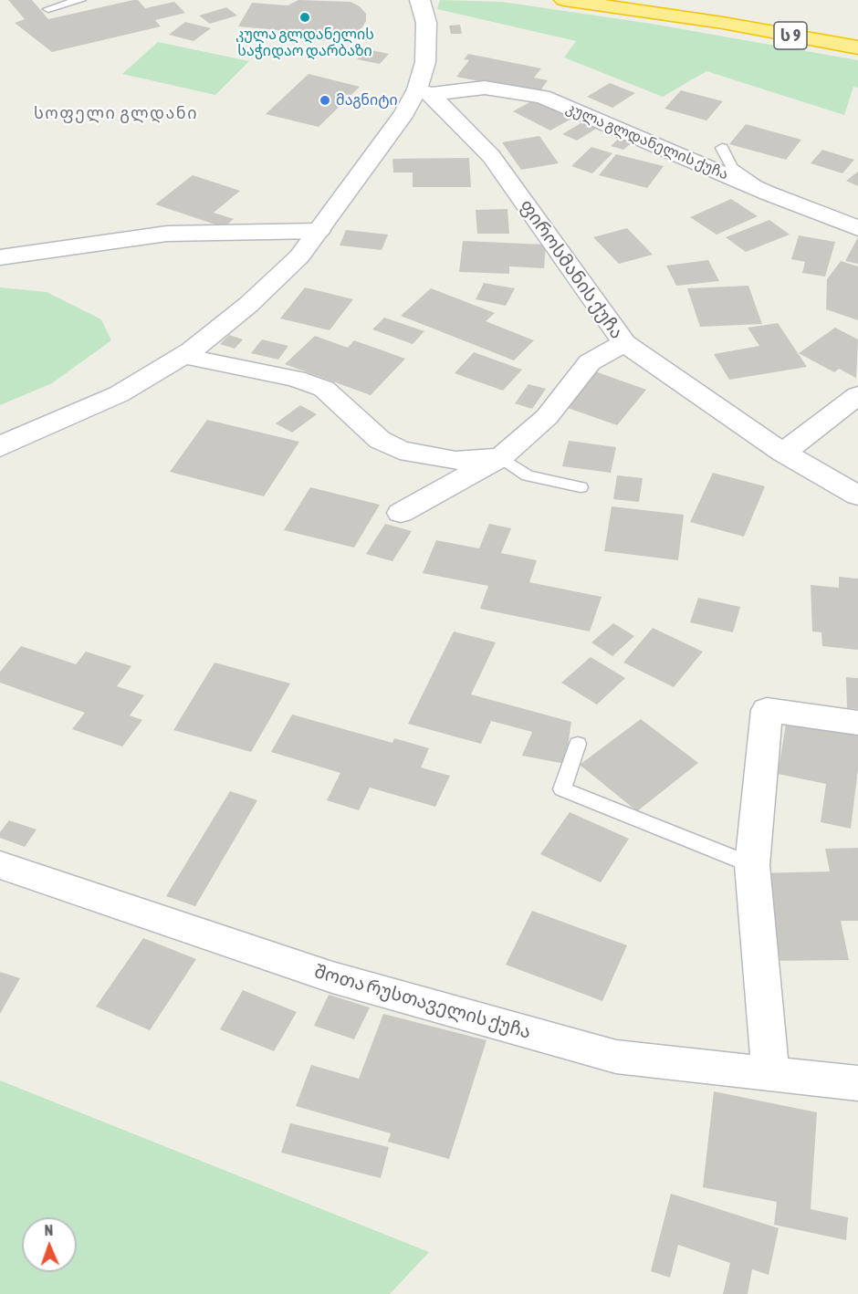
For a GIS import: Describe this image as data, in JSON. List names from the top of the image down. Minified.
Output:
{"streets":{"highway":["ს 9"],"street":["კულა გლდანელის ქუჩა","ფიროსმანის ქუჩა","შოთა რუსთაველის ქუჩა"]},"crossings":[["კულა გლდანელის ქუჩა","ფიროსმანის ქუჩა"]],"districts":["სოფელი გლდანი"],"places":["კულა გლდანელის საჭიდაო დარბაზი","მაგნიტი"],"north":"top"}
